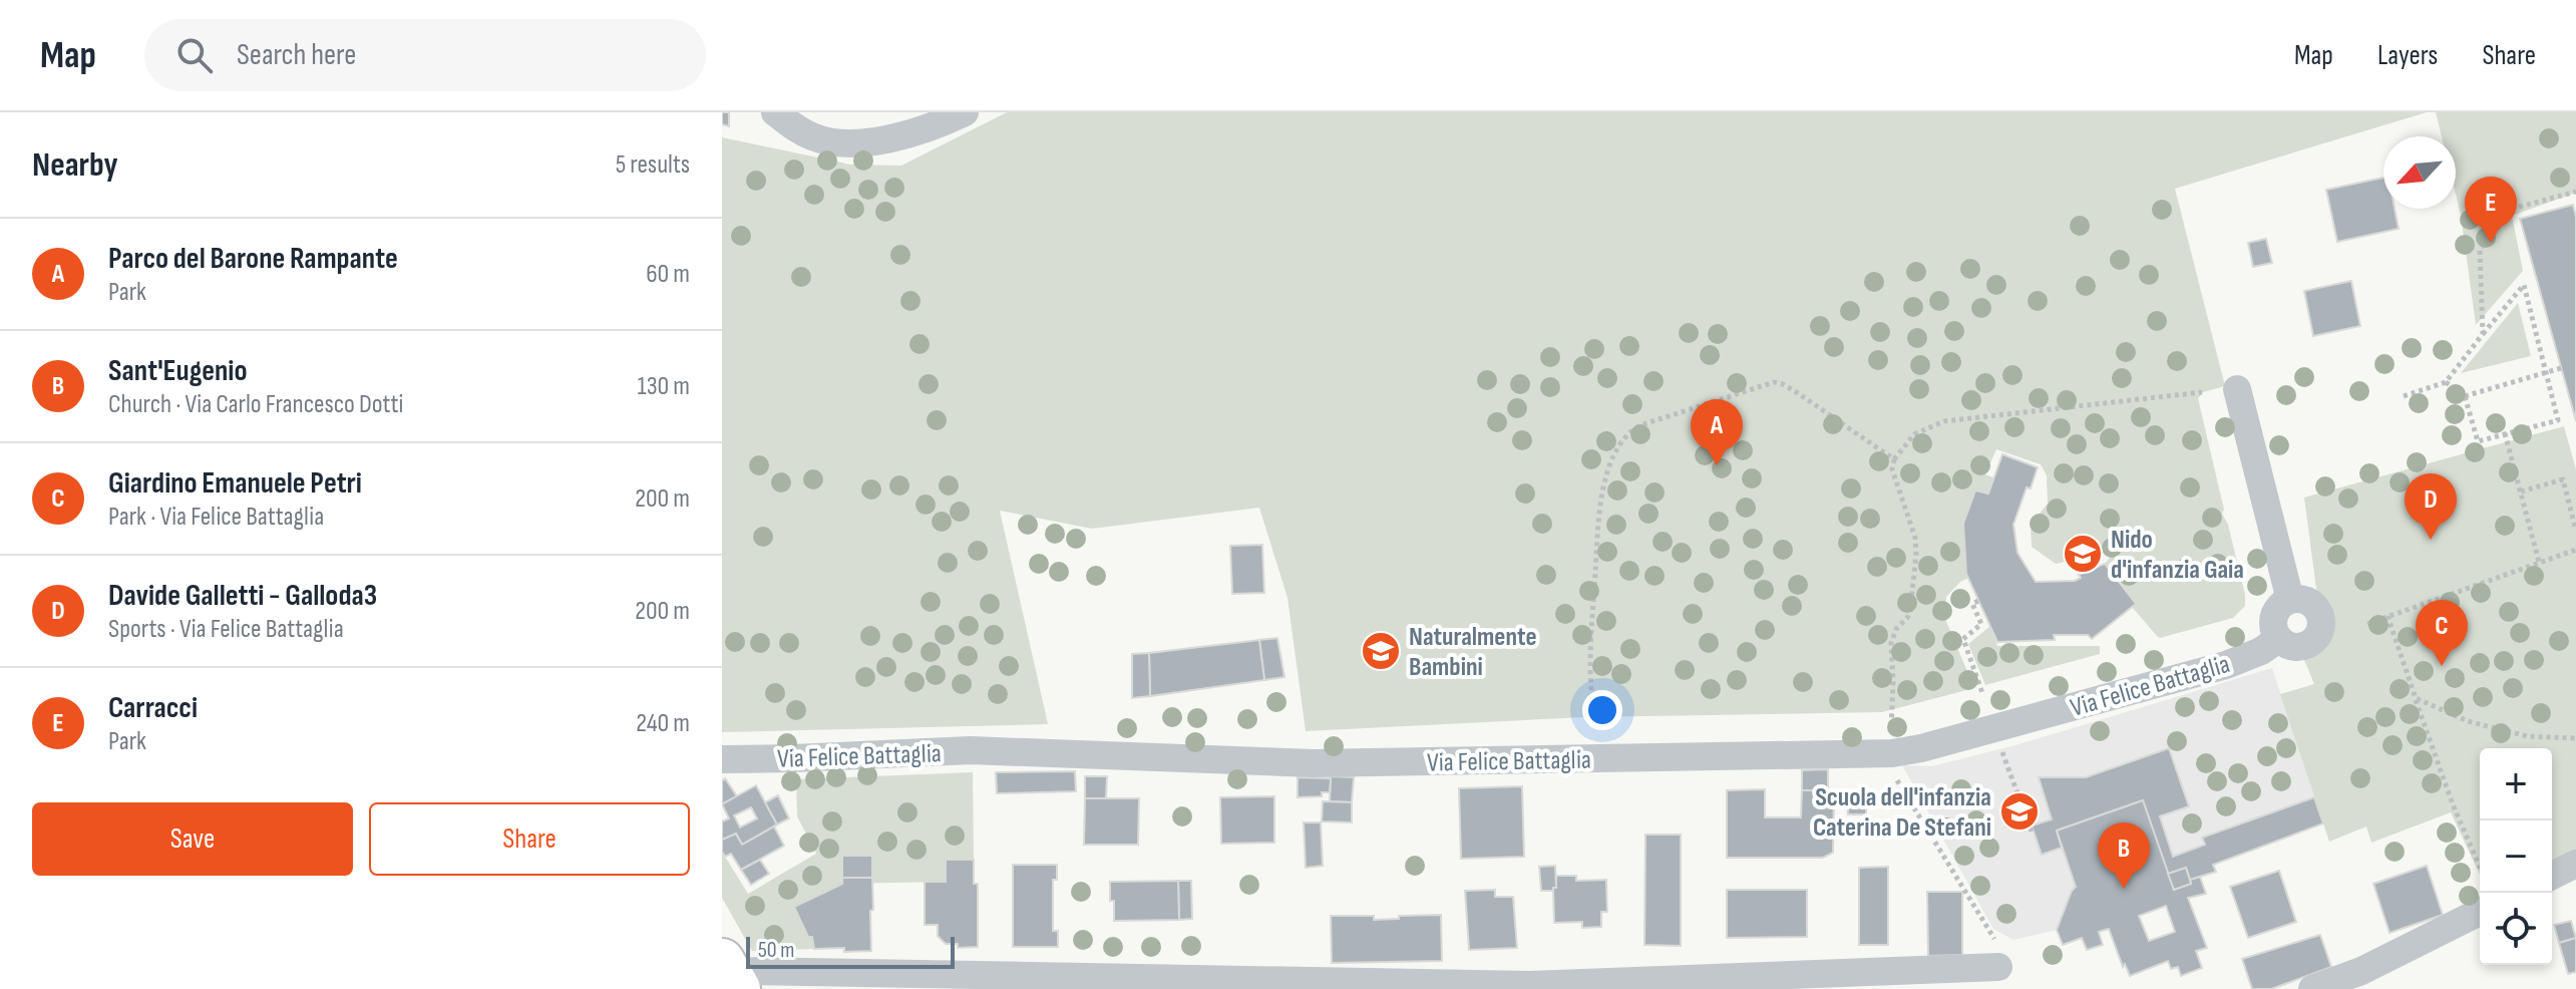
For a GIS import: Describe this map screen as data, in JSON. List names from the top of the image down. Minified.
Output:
{"streets":{"street":["Via Felice Battaglia"]},"places":{"school or university":["Nido d'infanzia Gaia","Naturalmente Bambini","Scuola dell'infanzia Caterina De Stefani"]},"scale_bar":"50 m","north":"bottom left","page":{"header":"Map","search":"Search here","nav":["Map","Layers","Share"],"heading":["Nearby","5 results"],"pins":["E","A","D","C","B"],"list":[{"mark":"A","name":"Parco del Barone Rampante","note":"Park","value":"60 m"},{"mark":"B","name":"Sant'Eugenio","note":"Church · Via Carlo Francesco Dotti","value":"130 m"},{"mark":"C","name":"Giardino Emanuele Petri","note":"Park · Via Felice Battaglia","value":"200 m"},{"mark":"D","name":"Davide Galletti - Galloda3","note":"Sports · Via Felice Battaglia","value":"200 m"},{"mark":"E","name":"Carracci","note":"Park","value":"240 m"}],"map_buttons":["+","−"],"buttons":["Save","Share"],"scale":"50 m"}}
